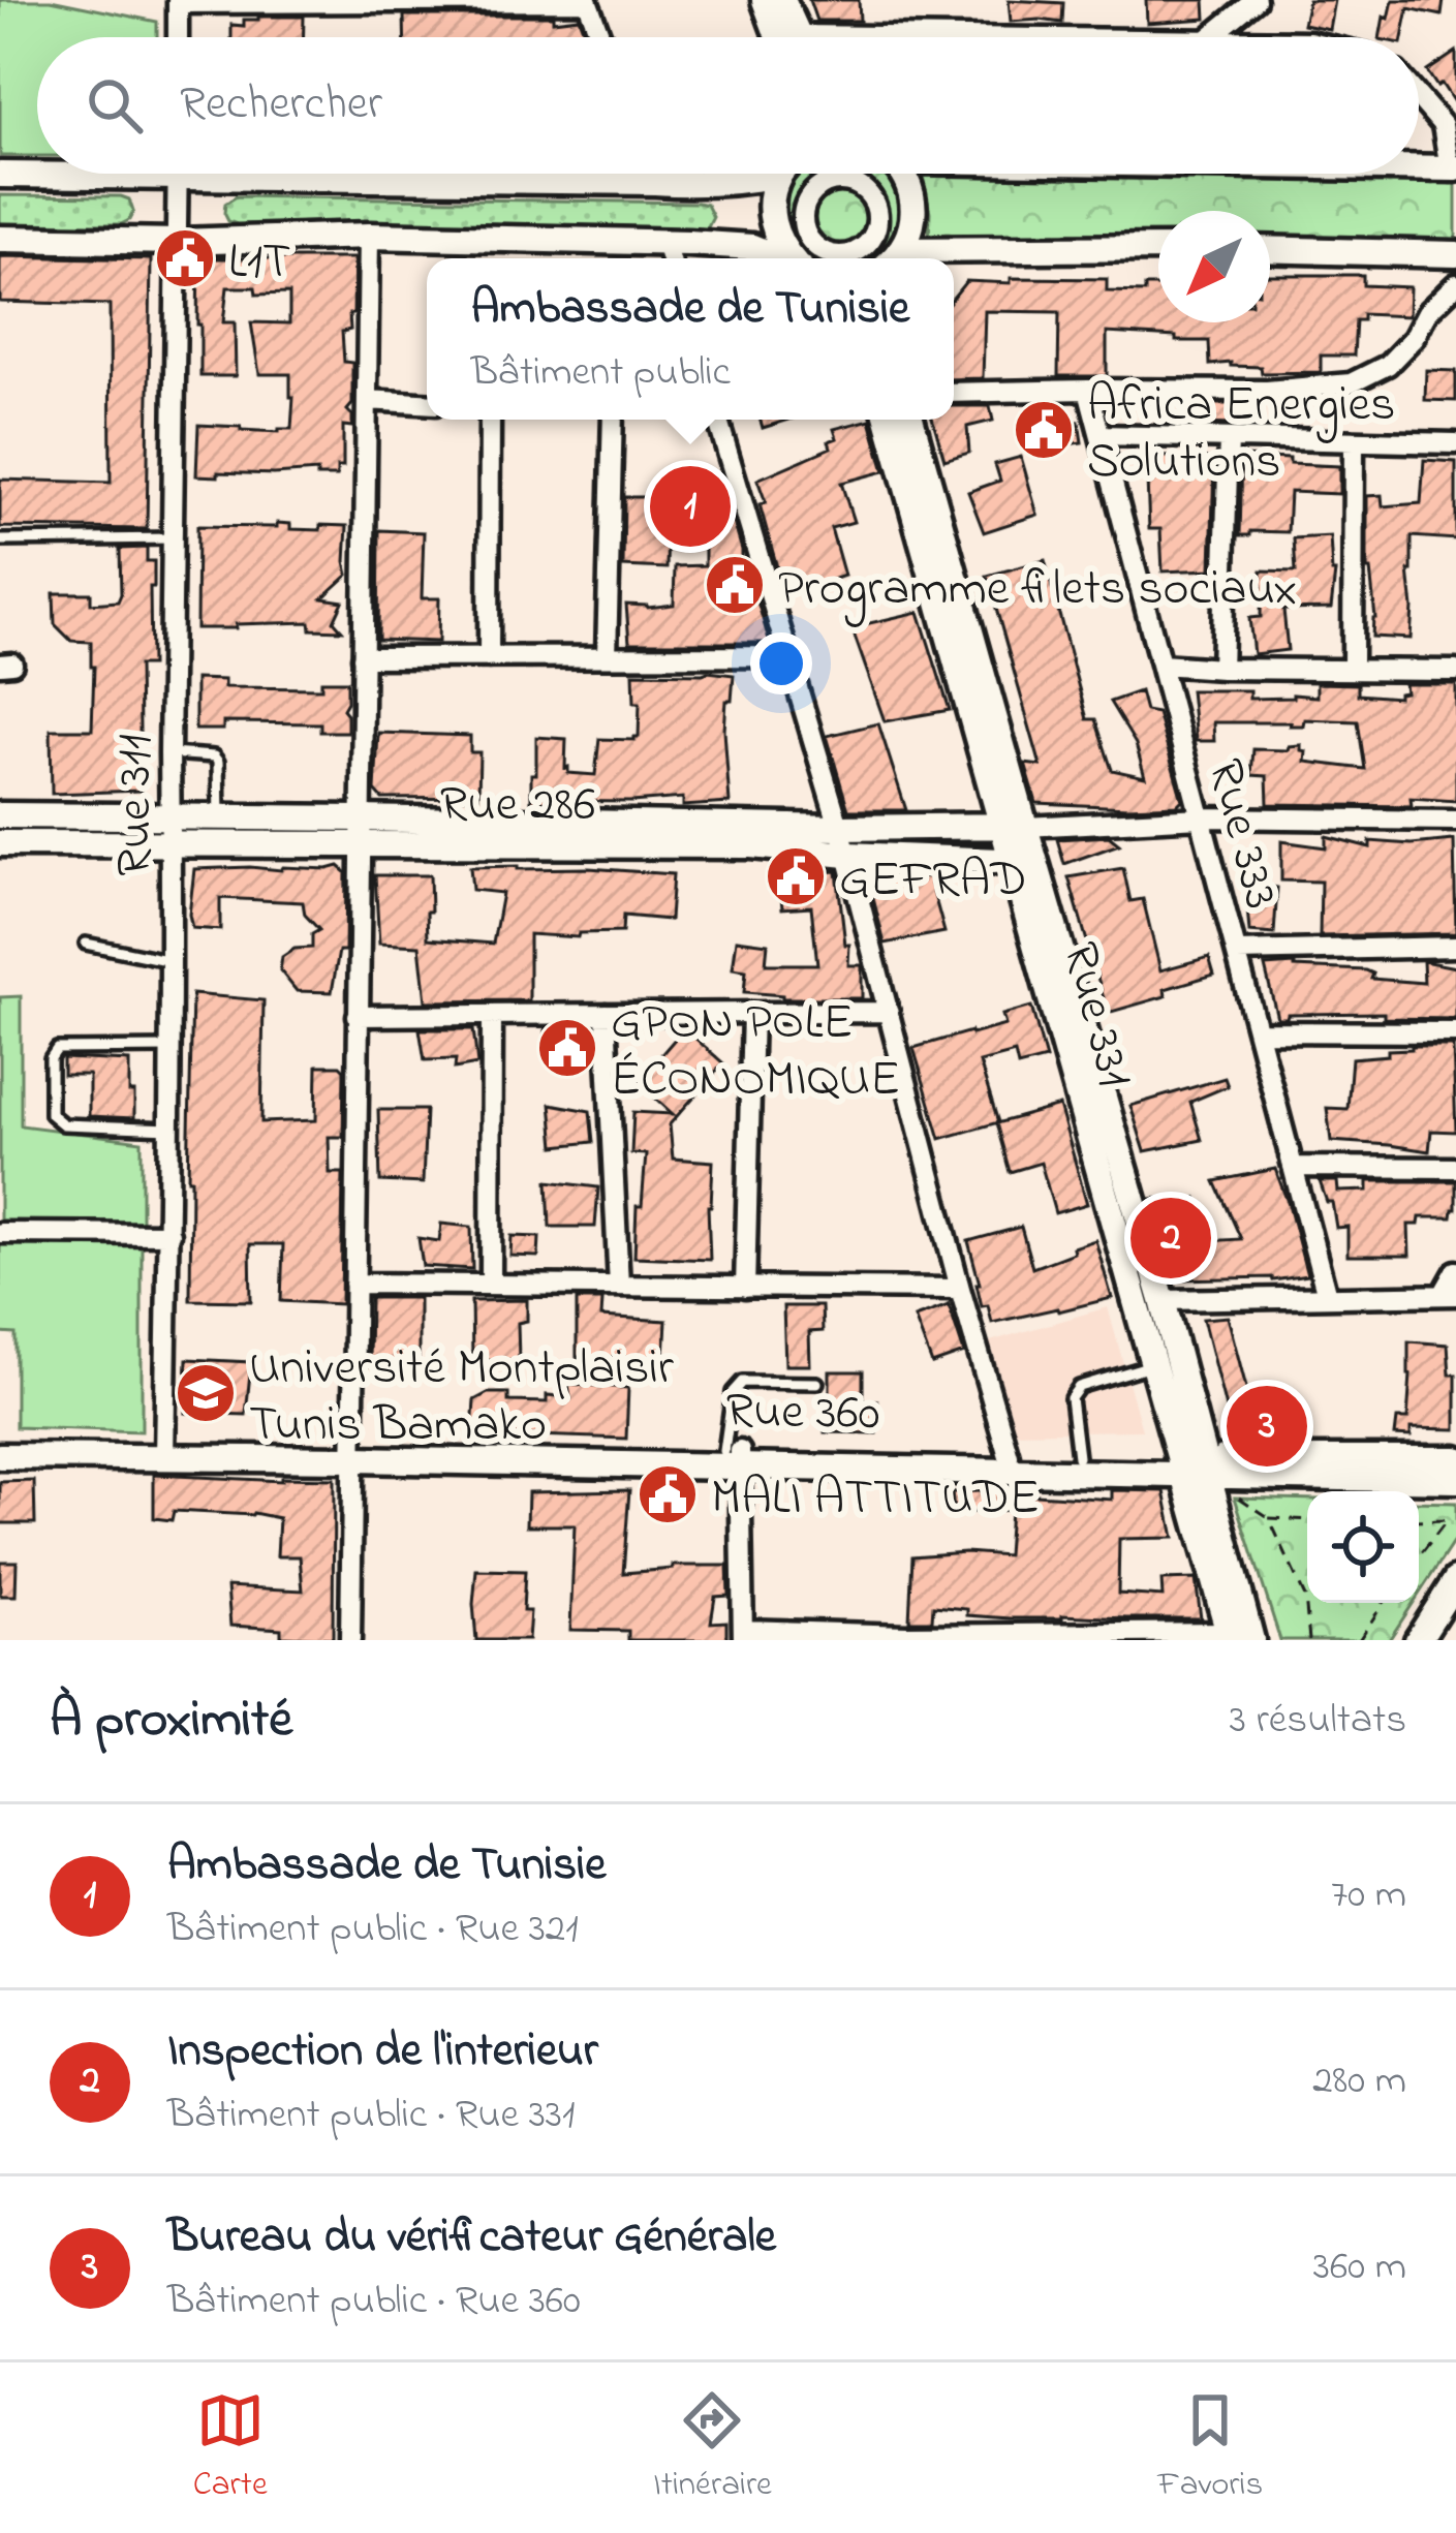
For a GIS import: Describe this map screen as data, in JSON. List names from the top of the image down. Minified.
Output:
{"streets":{"main road":["Rue 286","Rue 331","Rue 360"],"street":["Rue 311","Rue 333"]},"crossings":[["Rue 286","Rue 311"],["Rue 286","Rue 331"],["Rue 311","Rue 360"],["Rue 331","Rue 360"]],"places":{"public building":["L1T","Africa Energies Solutions","Programme filets sociaux","GEFRAD","GPON POLE ÉCONOMIQUE","MALI ATTITUDE"],"school or university":["Université Montplaisir Tunis Bamako"]},"north":"bottom left","page":{"search":"Rechercher","popup":["Ambassade de Tunisie","Bâtiment public"],"pins":["1","2","3"],"heading":["À proximité","3 résultats"],"list":[{"mark":"1","name":"Ambassade de Tunisie","note":"Bâtiment public · Rue 321","value":"70 m"},{"mark":"2","name":"Inspection de l'interieur","note":"Bâtiment public · Rue 331","value":"280 m"},{"mark":"3","name":"Bureau du vérificateur Générale","note":"Bâtiment public · Rue 360","value":"360 m"}],"nav":["Carte","Itinéraire","Favoris"]}}
